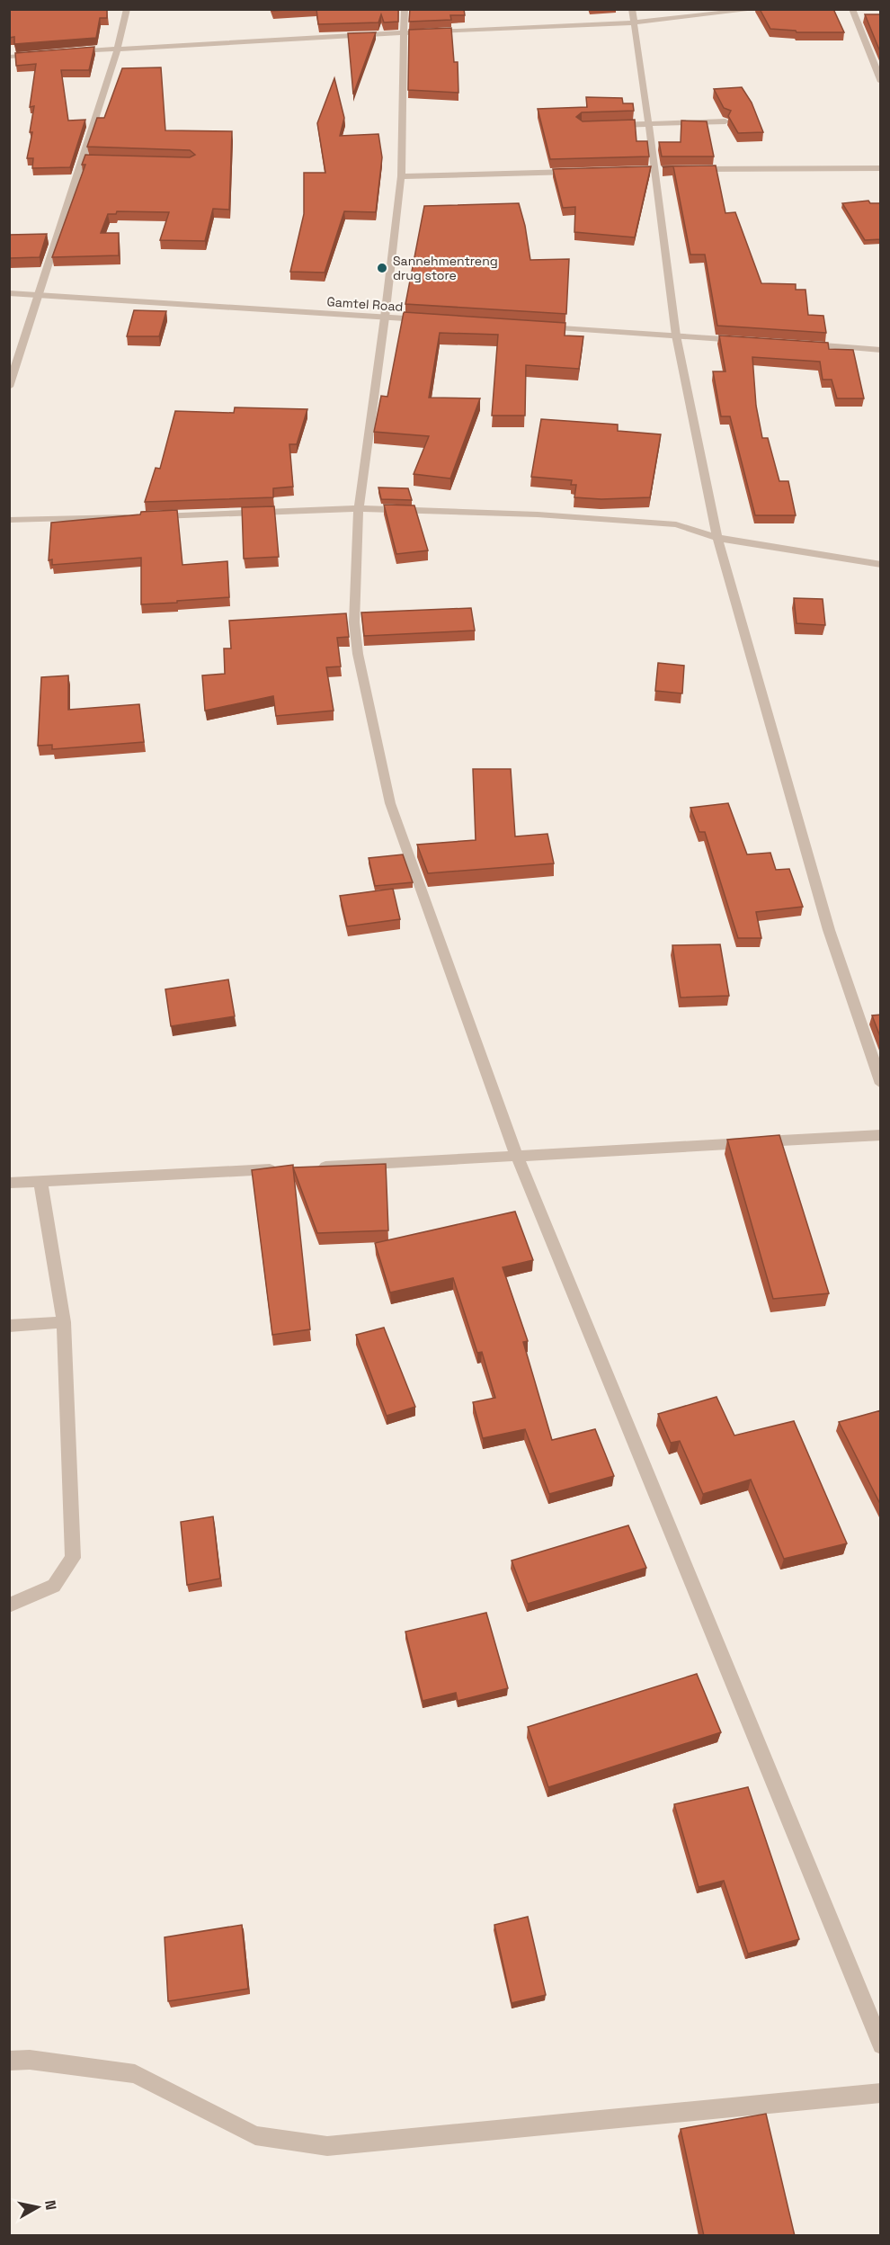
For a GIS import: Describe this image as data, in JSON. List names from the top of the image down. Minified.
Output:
{"streets":{"street":["Gamtel Road"]},"places":["Sannehmentreng drug store"],"north":"right"}
